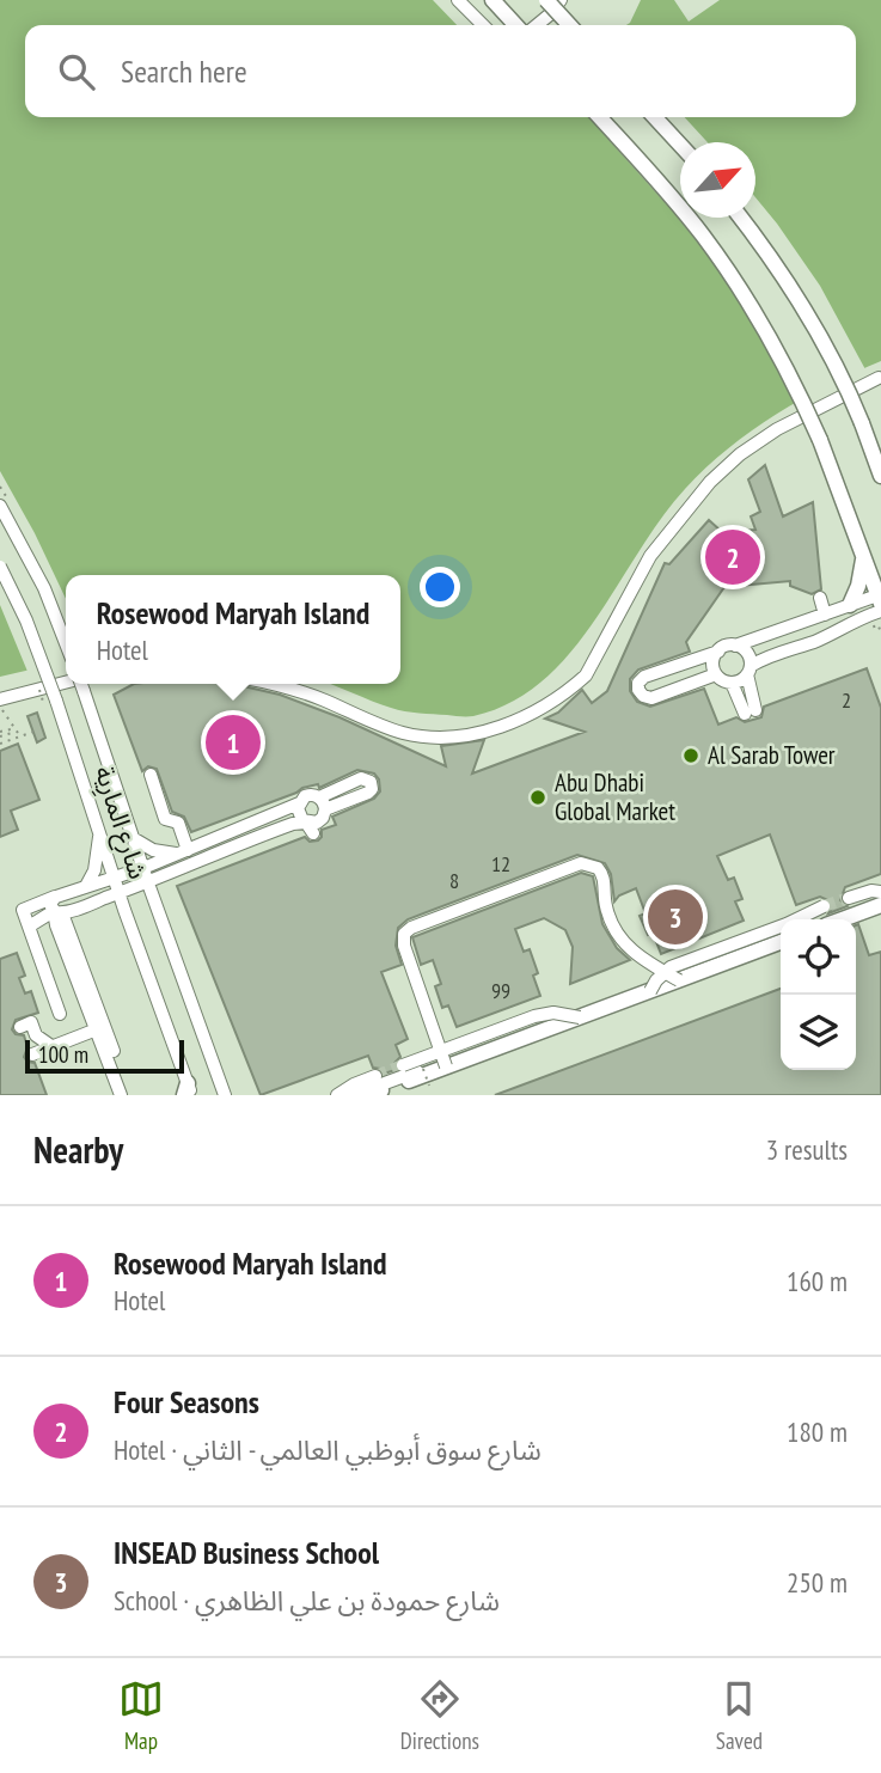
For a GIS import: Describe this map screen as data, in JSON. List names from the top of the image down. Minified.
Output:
{"streets":{"street":["شارع المارِية"]},"places":["Al Sarab Tower","Abu Dhabi Global Market"],"house_numbers":["2","12","8","99"],"scale_bar":"100 m","north":"top right","page":{"search":"Search here","pins":["2","1","3"],"popup":["Rosewood Maryah Island","Hotel"],"scale":"100 m","heading":["Nearby","3 results"],"list":[{"mark":"1","name":"Rosewood Maryah Island","note":"Hotel","value":"160 m"},{"mark":"2","name":"Four Seasons","note":"Hotel · شارع سوق أبوظبي العالمي - الثاني","value":"180 m"},{"mark":"3","name":"INSEAD Business School","note":"School · شارع حمودة بن علي الظاهري","value":"250 m"}],"nav":["Map","Directions","Saved"]}}
